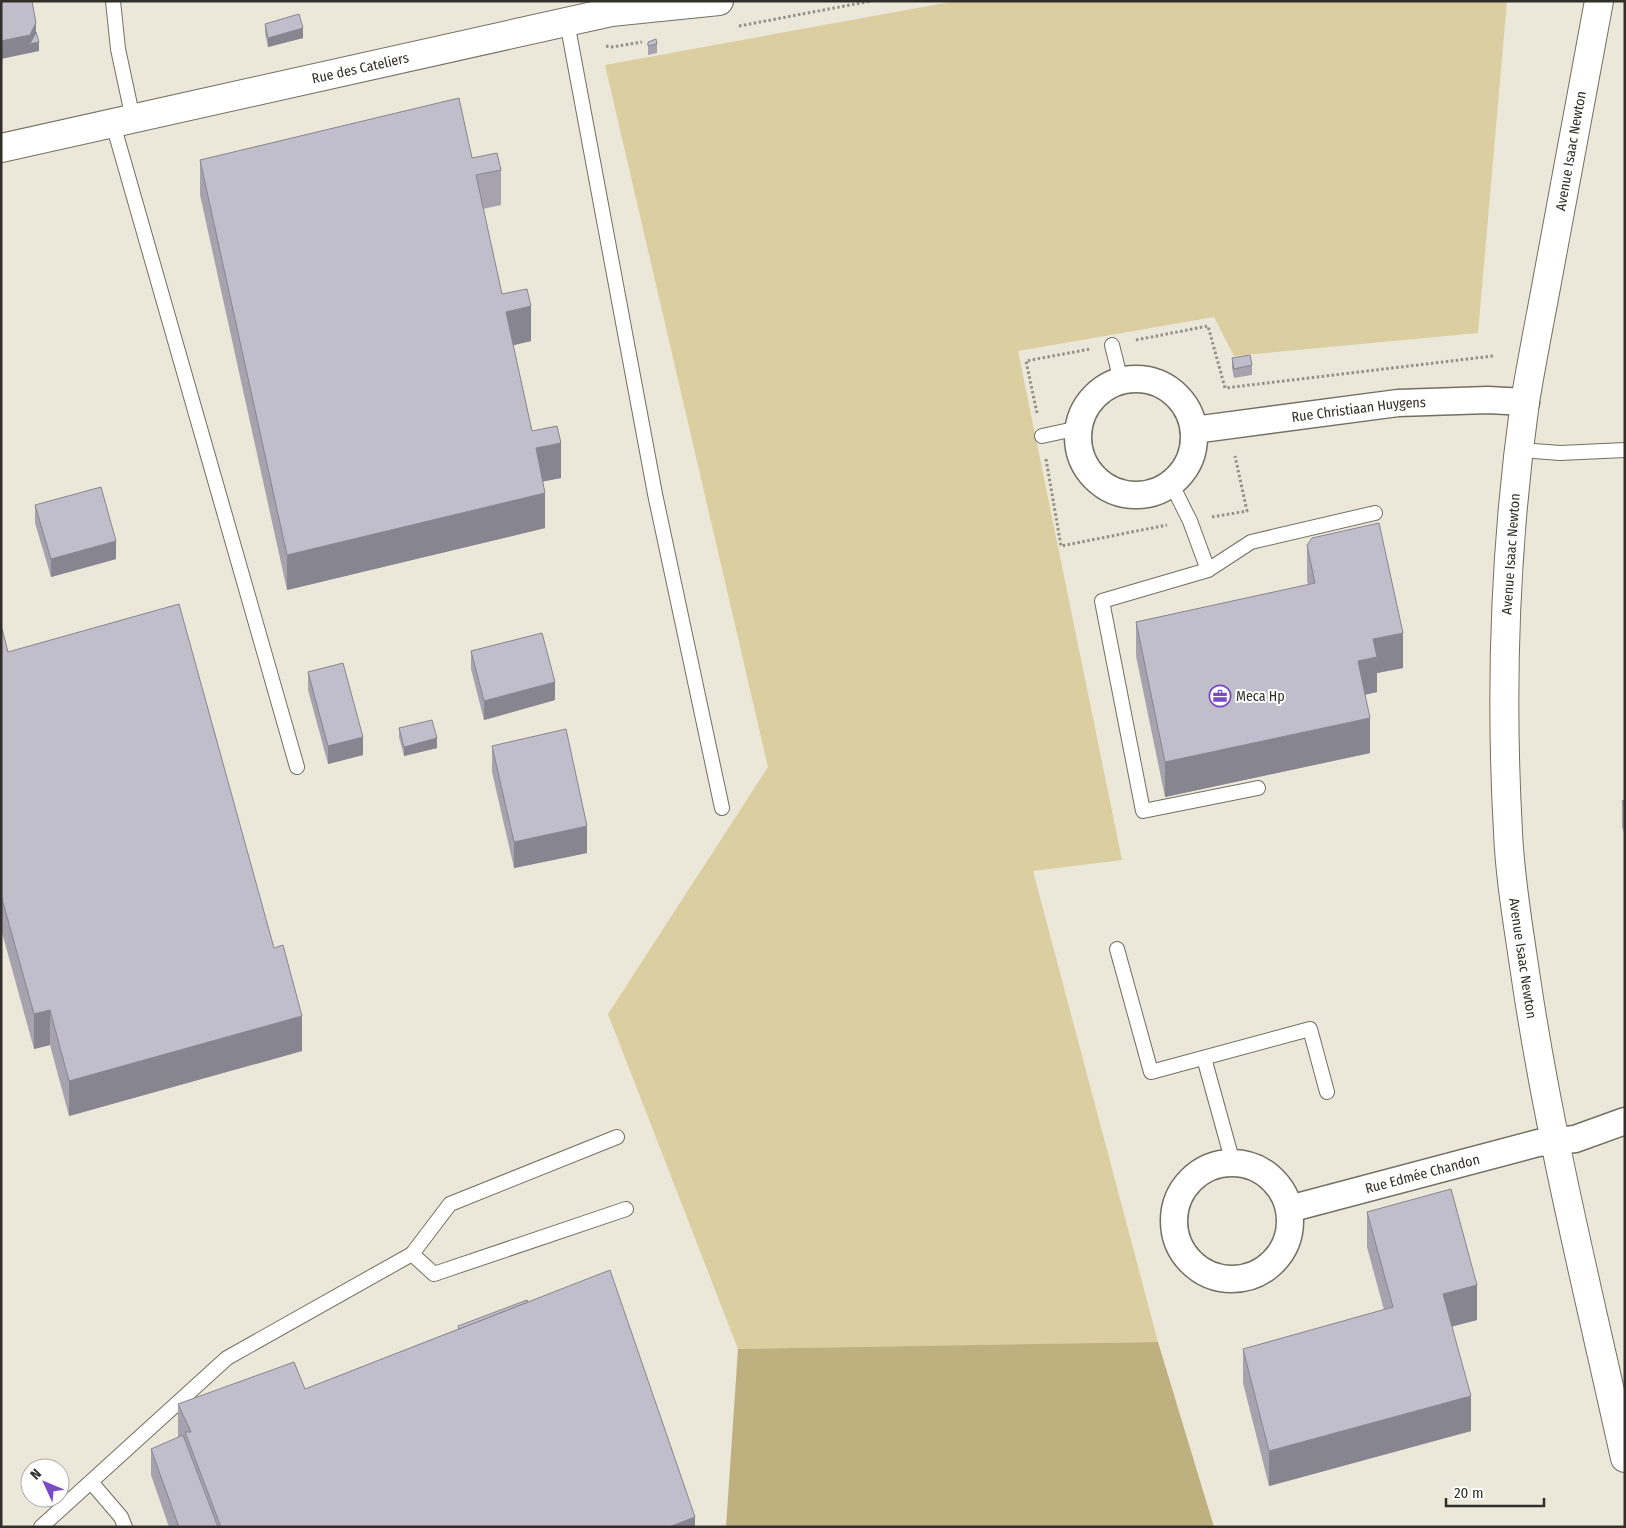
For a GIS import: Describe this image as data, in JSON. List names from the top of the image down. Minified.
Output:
{"streets":{"street":["Rue des Cateliers","Avenue Isaac Newton","Rue Christiaan Huygens","Rue Edmée Chandon"]},"crossings":[["Avenue Isaac Newton","Rue Christiaan Huygens"],["Avenue Isaac Newton","Rue Edmée Chandon"]],"places":{"office":["Meca Hp"]},"scale_bar":"20 m","north":"top left"}
